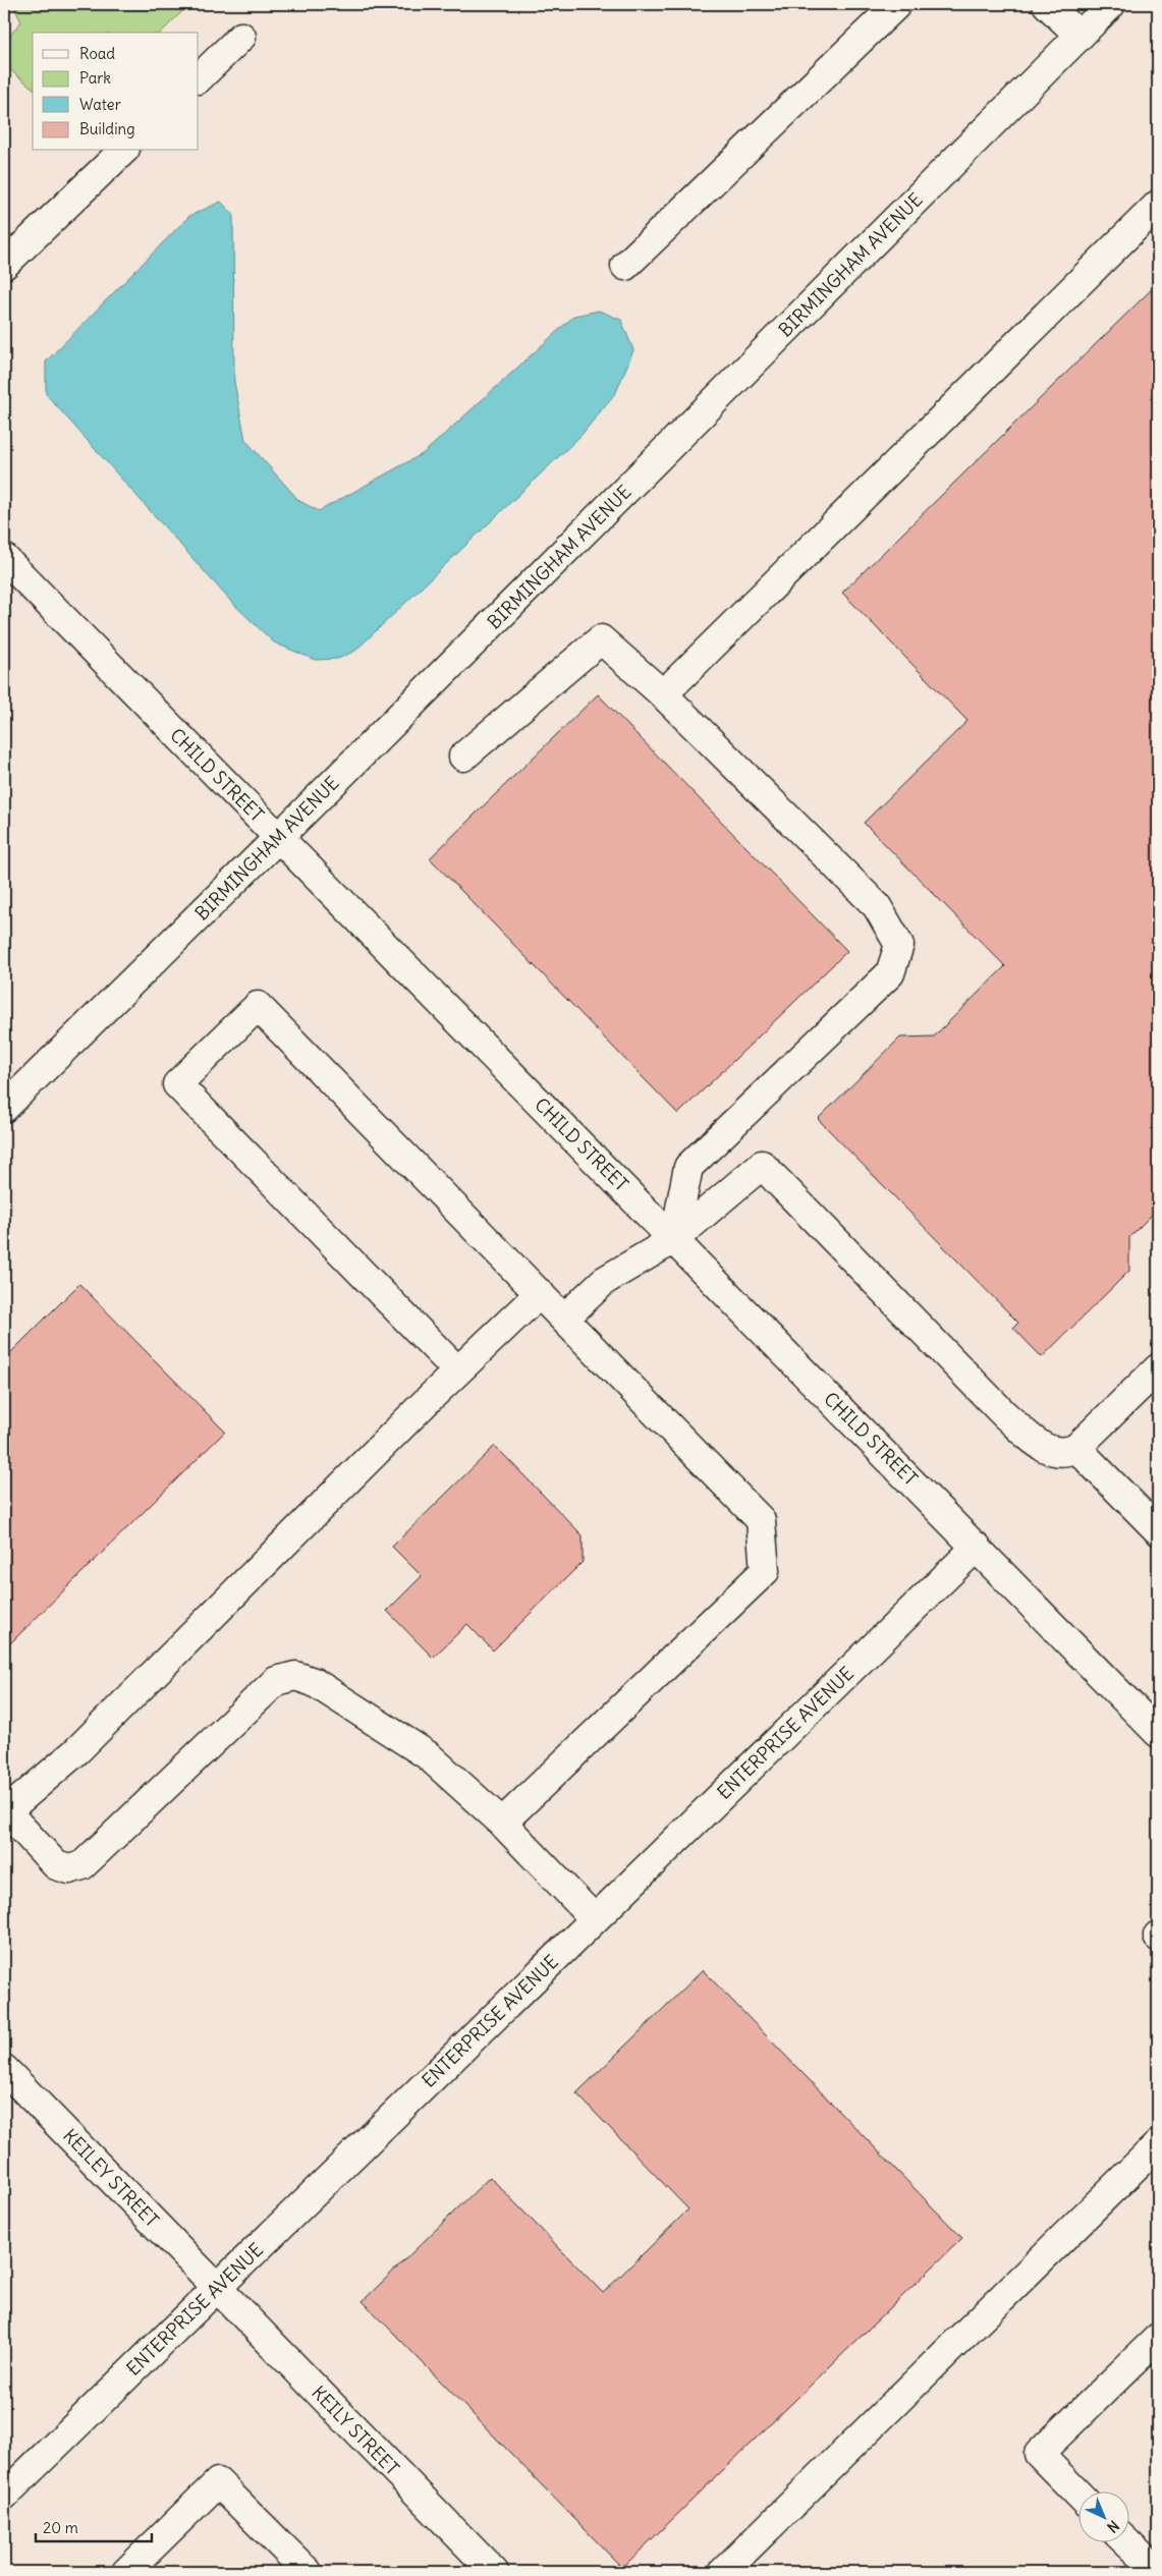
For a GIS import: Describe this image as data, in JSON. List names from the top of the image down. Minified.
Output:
{"streets":{"street":["BIRMINGHAM AVENUE","CHILD STREET","ENTERPRISE AVENUE","KEILEY STREET","KEILY STREET"]},"crossings":[["BIRMINGHAM AVENUE","CHILD STREET"],["CHILD STREET","ENTERPRISE AVENUE"],["ENTERPRISE AVENUE","KEILEY STREET"],["ENTERPRISE AVENUE","KEILY STREET"],["KEILEY STREET","KEILY STREET"]],"legend":["Road","Park","Water","Building"],"scale_bar":"20 m","north":"bottom right"}
